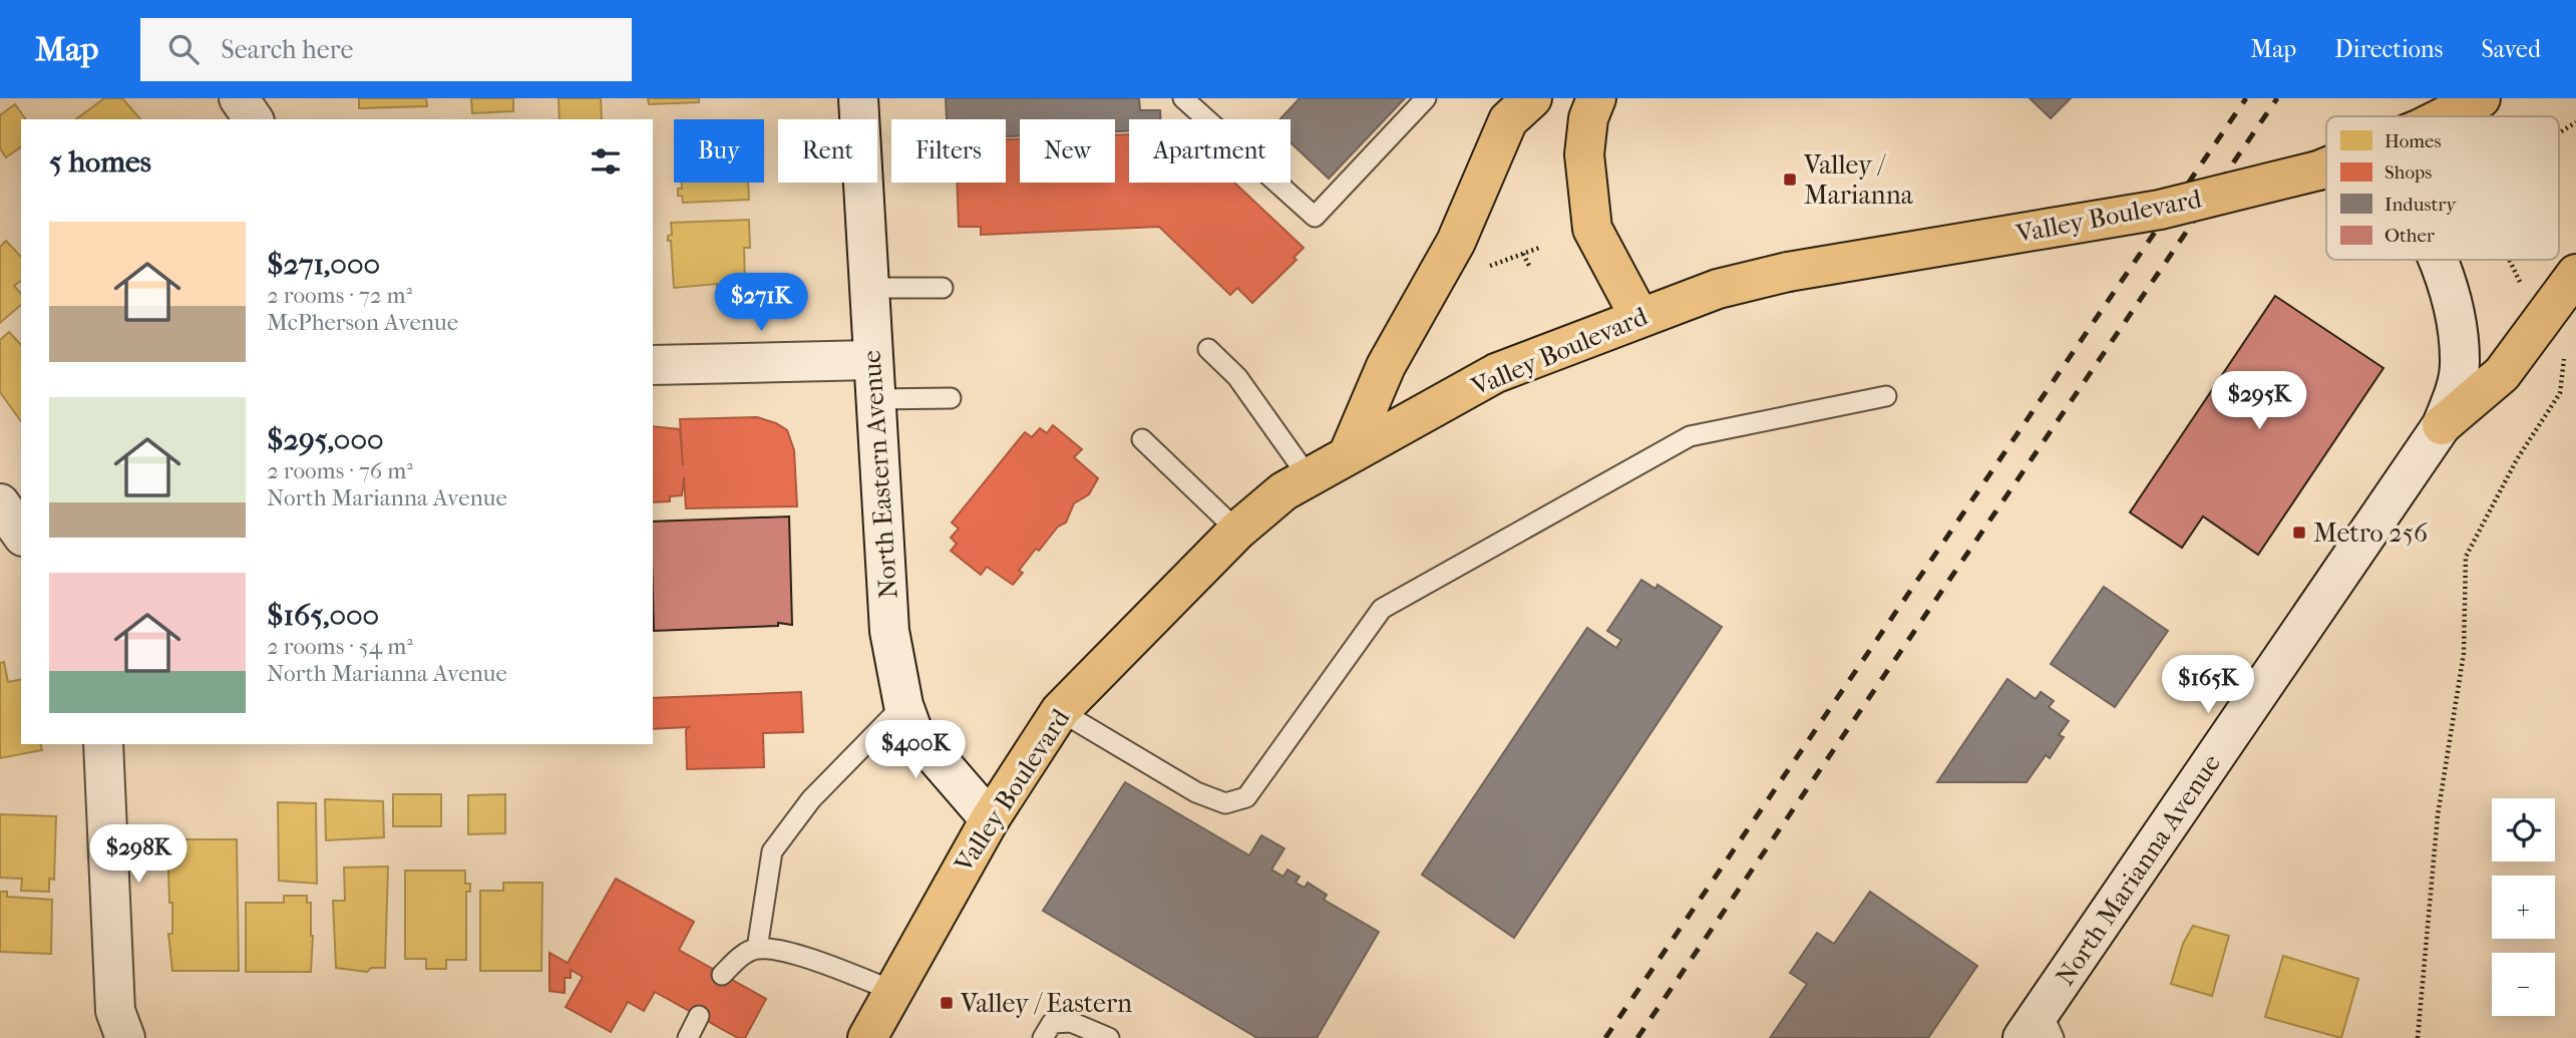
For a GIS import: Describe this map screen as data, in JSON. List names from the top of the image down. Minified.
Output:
{"streets":{"main road":["Valley Boulevard","North Eastern Avenue","North Marianna Avenue"]},"crossings":[["Valley Boulevard","North Eastern Avenue"]],"places":{"transit":["Valley / Marianna","Metro 256","Valley / Eastern"]},"legend":["Homes","Shops","Industry","Other"],"page":{"header":"Map","search":"Search here","nav":["Map","Directions","Saved"],"chip":["Buy","Rent","Filters","New","Apartment"],"heading":"5 homes","list":[{"name":"$271,000","note":"2 rooms · 72 m² · McPherson Avenue"},{"name":"$295,000","note":"2 rooms · 76 m² · North Marianna Avenue"},{"name":"$165,000","note":"2 rooms · 54 m² · North Marianna Avenue"}],"price":["$271K","$295K","$165K","$400K","$298K"],"map_buttons":["+","−"]}}
